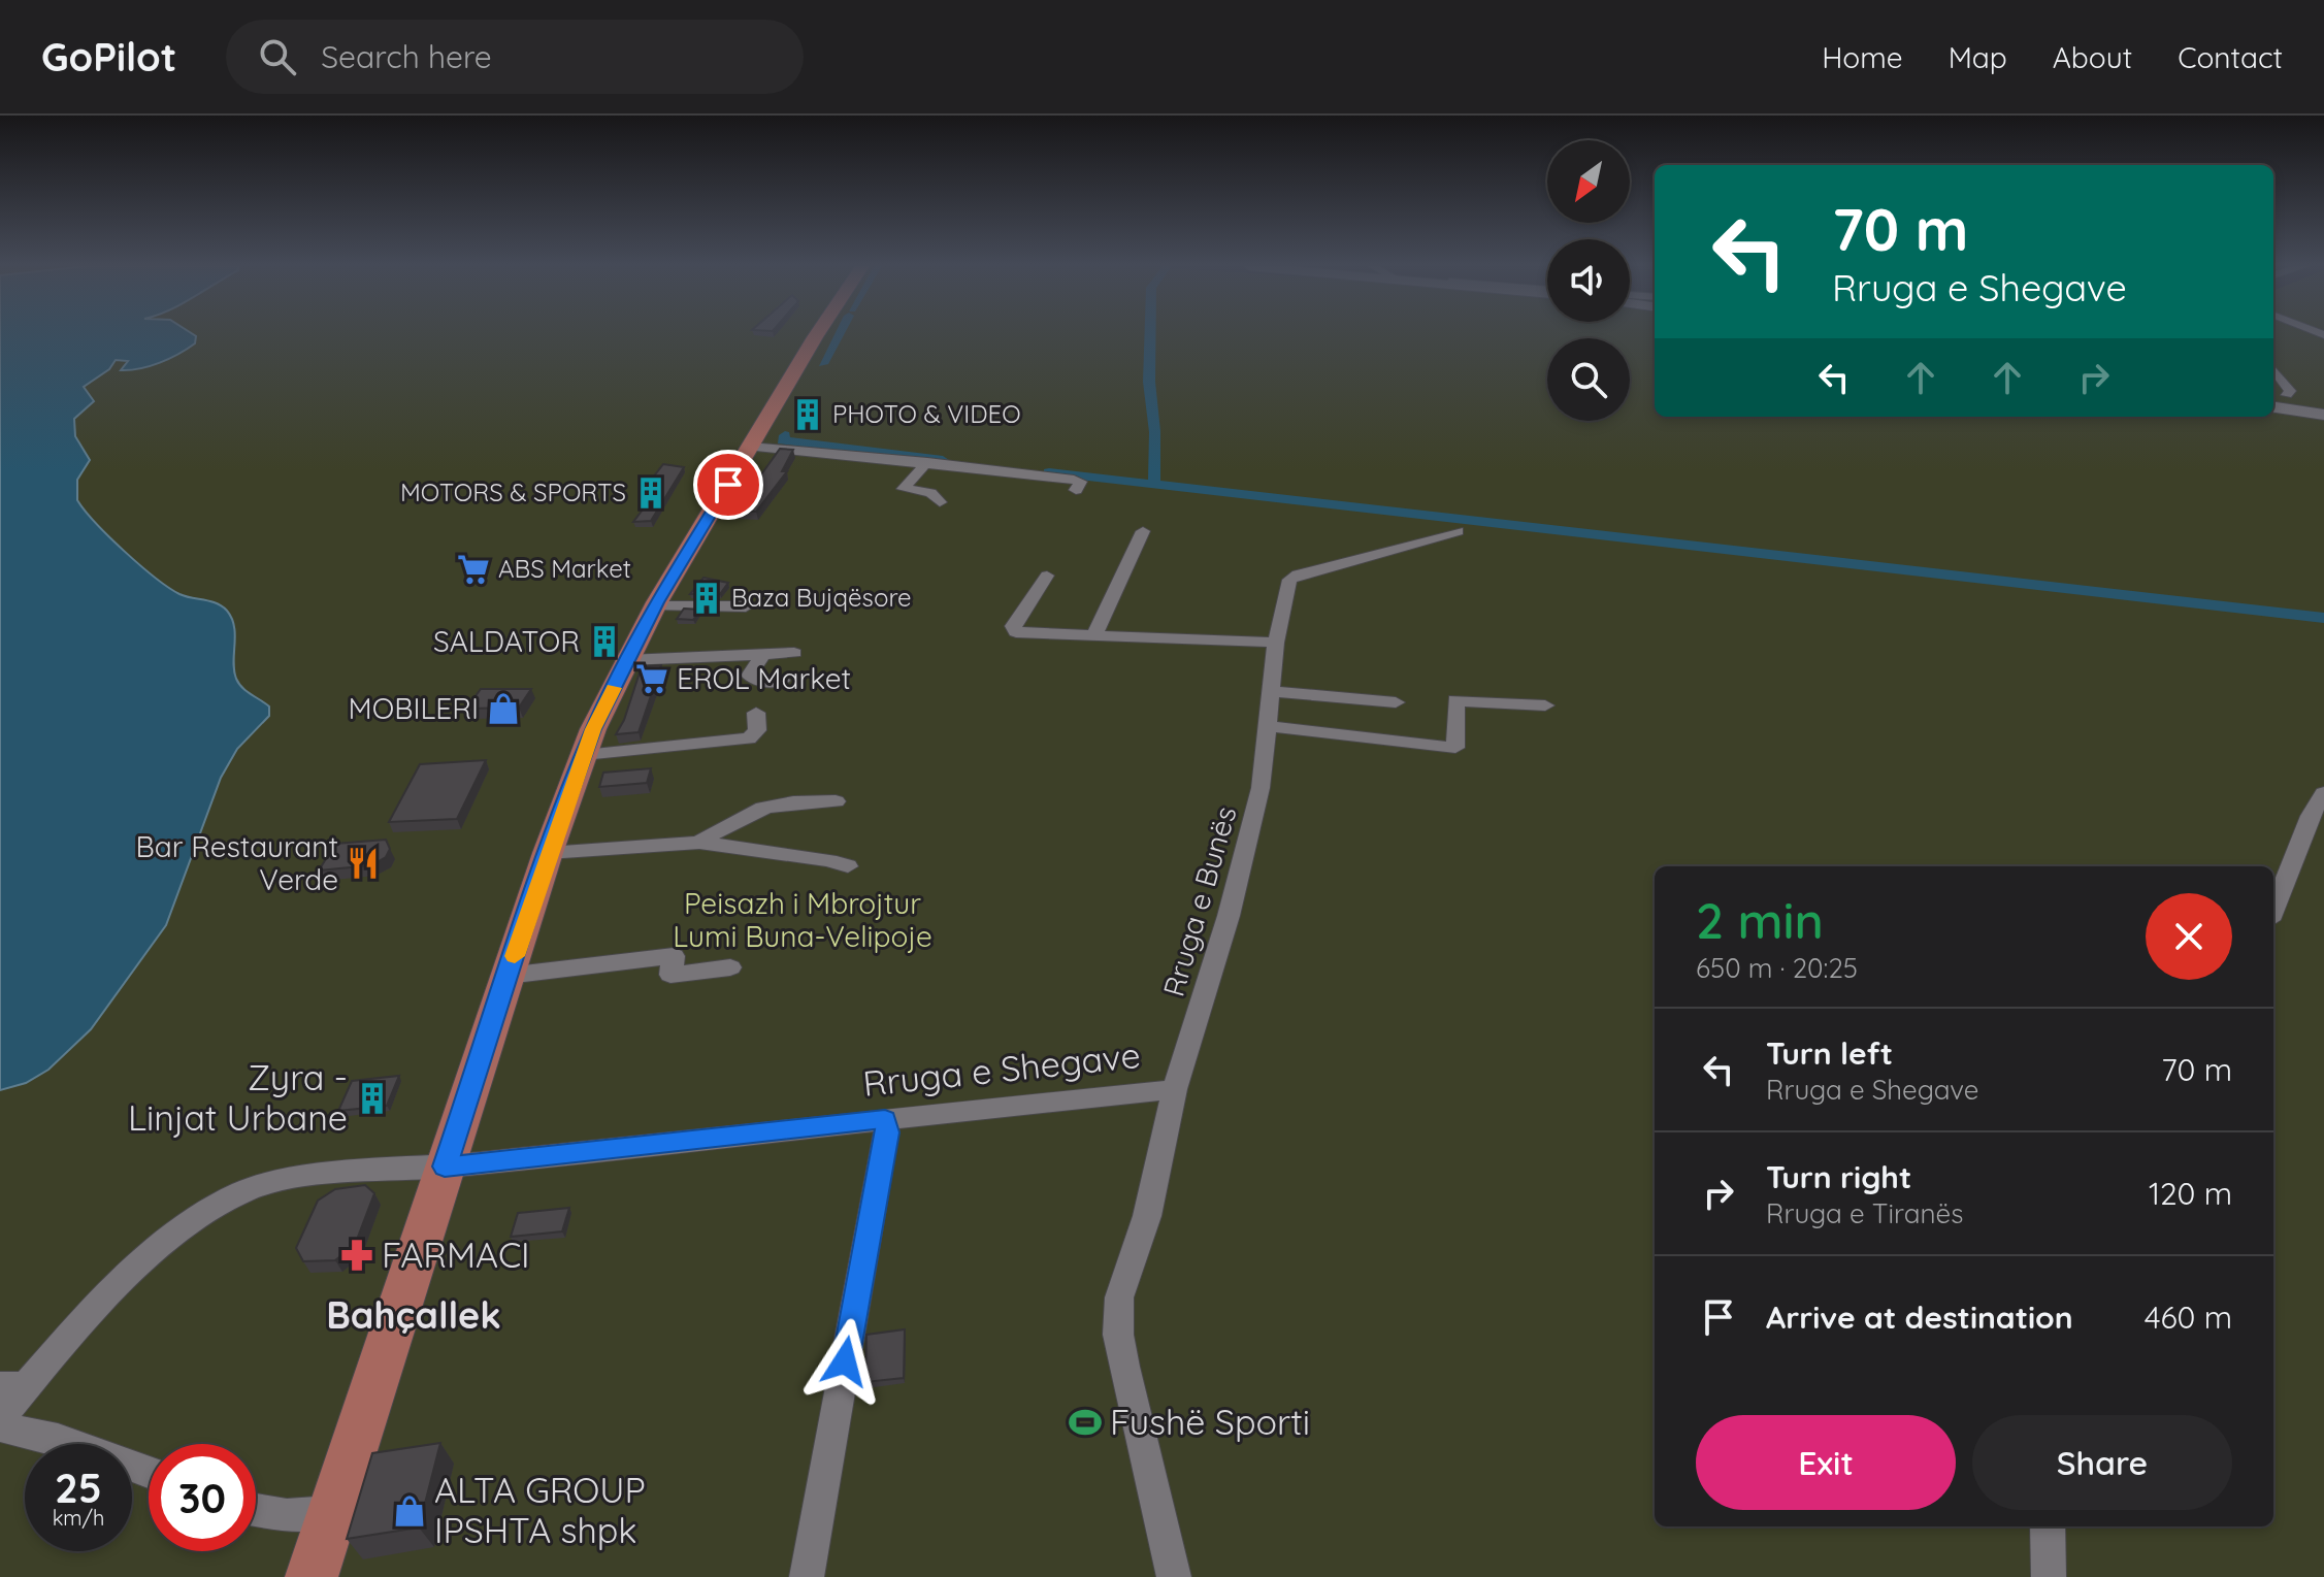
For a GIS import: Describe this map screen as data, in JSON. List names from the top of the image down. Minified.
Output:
{"streets":{"street":["Rruga e Bunës","Rruga e Shegave"]},"crossings":[["Rruga e Bunës","Rruga e Shegave"]],"districts":["Bahçallek"],"parks":["Peisazh i Mbrojtur Lumi Buna-Velipoje"],"places":{"building":["PHOTO & VIDEO","MOTORS & SPORTS","Baza Bujqësore","SALDATOR","Zyra - Linjat Urbane"],"supermarket":["ABS Market","EROL Market"],"shop":["MOBILERI","ALTA GROUP IPSHTA shpk"],"restaurant":["Bar Restaurant Verde"],"pharmacy":["FARMACI"],"sports":["Fushë Sporti"]},"north":"bottom left","page":{"header":"GoPilot","search":"Search here","nav":["Home","Map","About","Contact"],"turn":["70 m","Rruga e Shegave"],"heading":["2 min","650 m · 20:25"],"list":[{"name":"Turn left","note":"Rruga e Shegave","value":"70 m"},{"name":"Turn right","note":"Rruga e Tiranës","value":"120 m"},{"name":"Arrive at destination","value":"460 m"}],"buttons":["Exit","Share"],"speed":"25 km/h","limit":"30"}}
